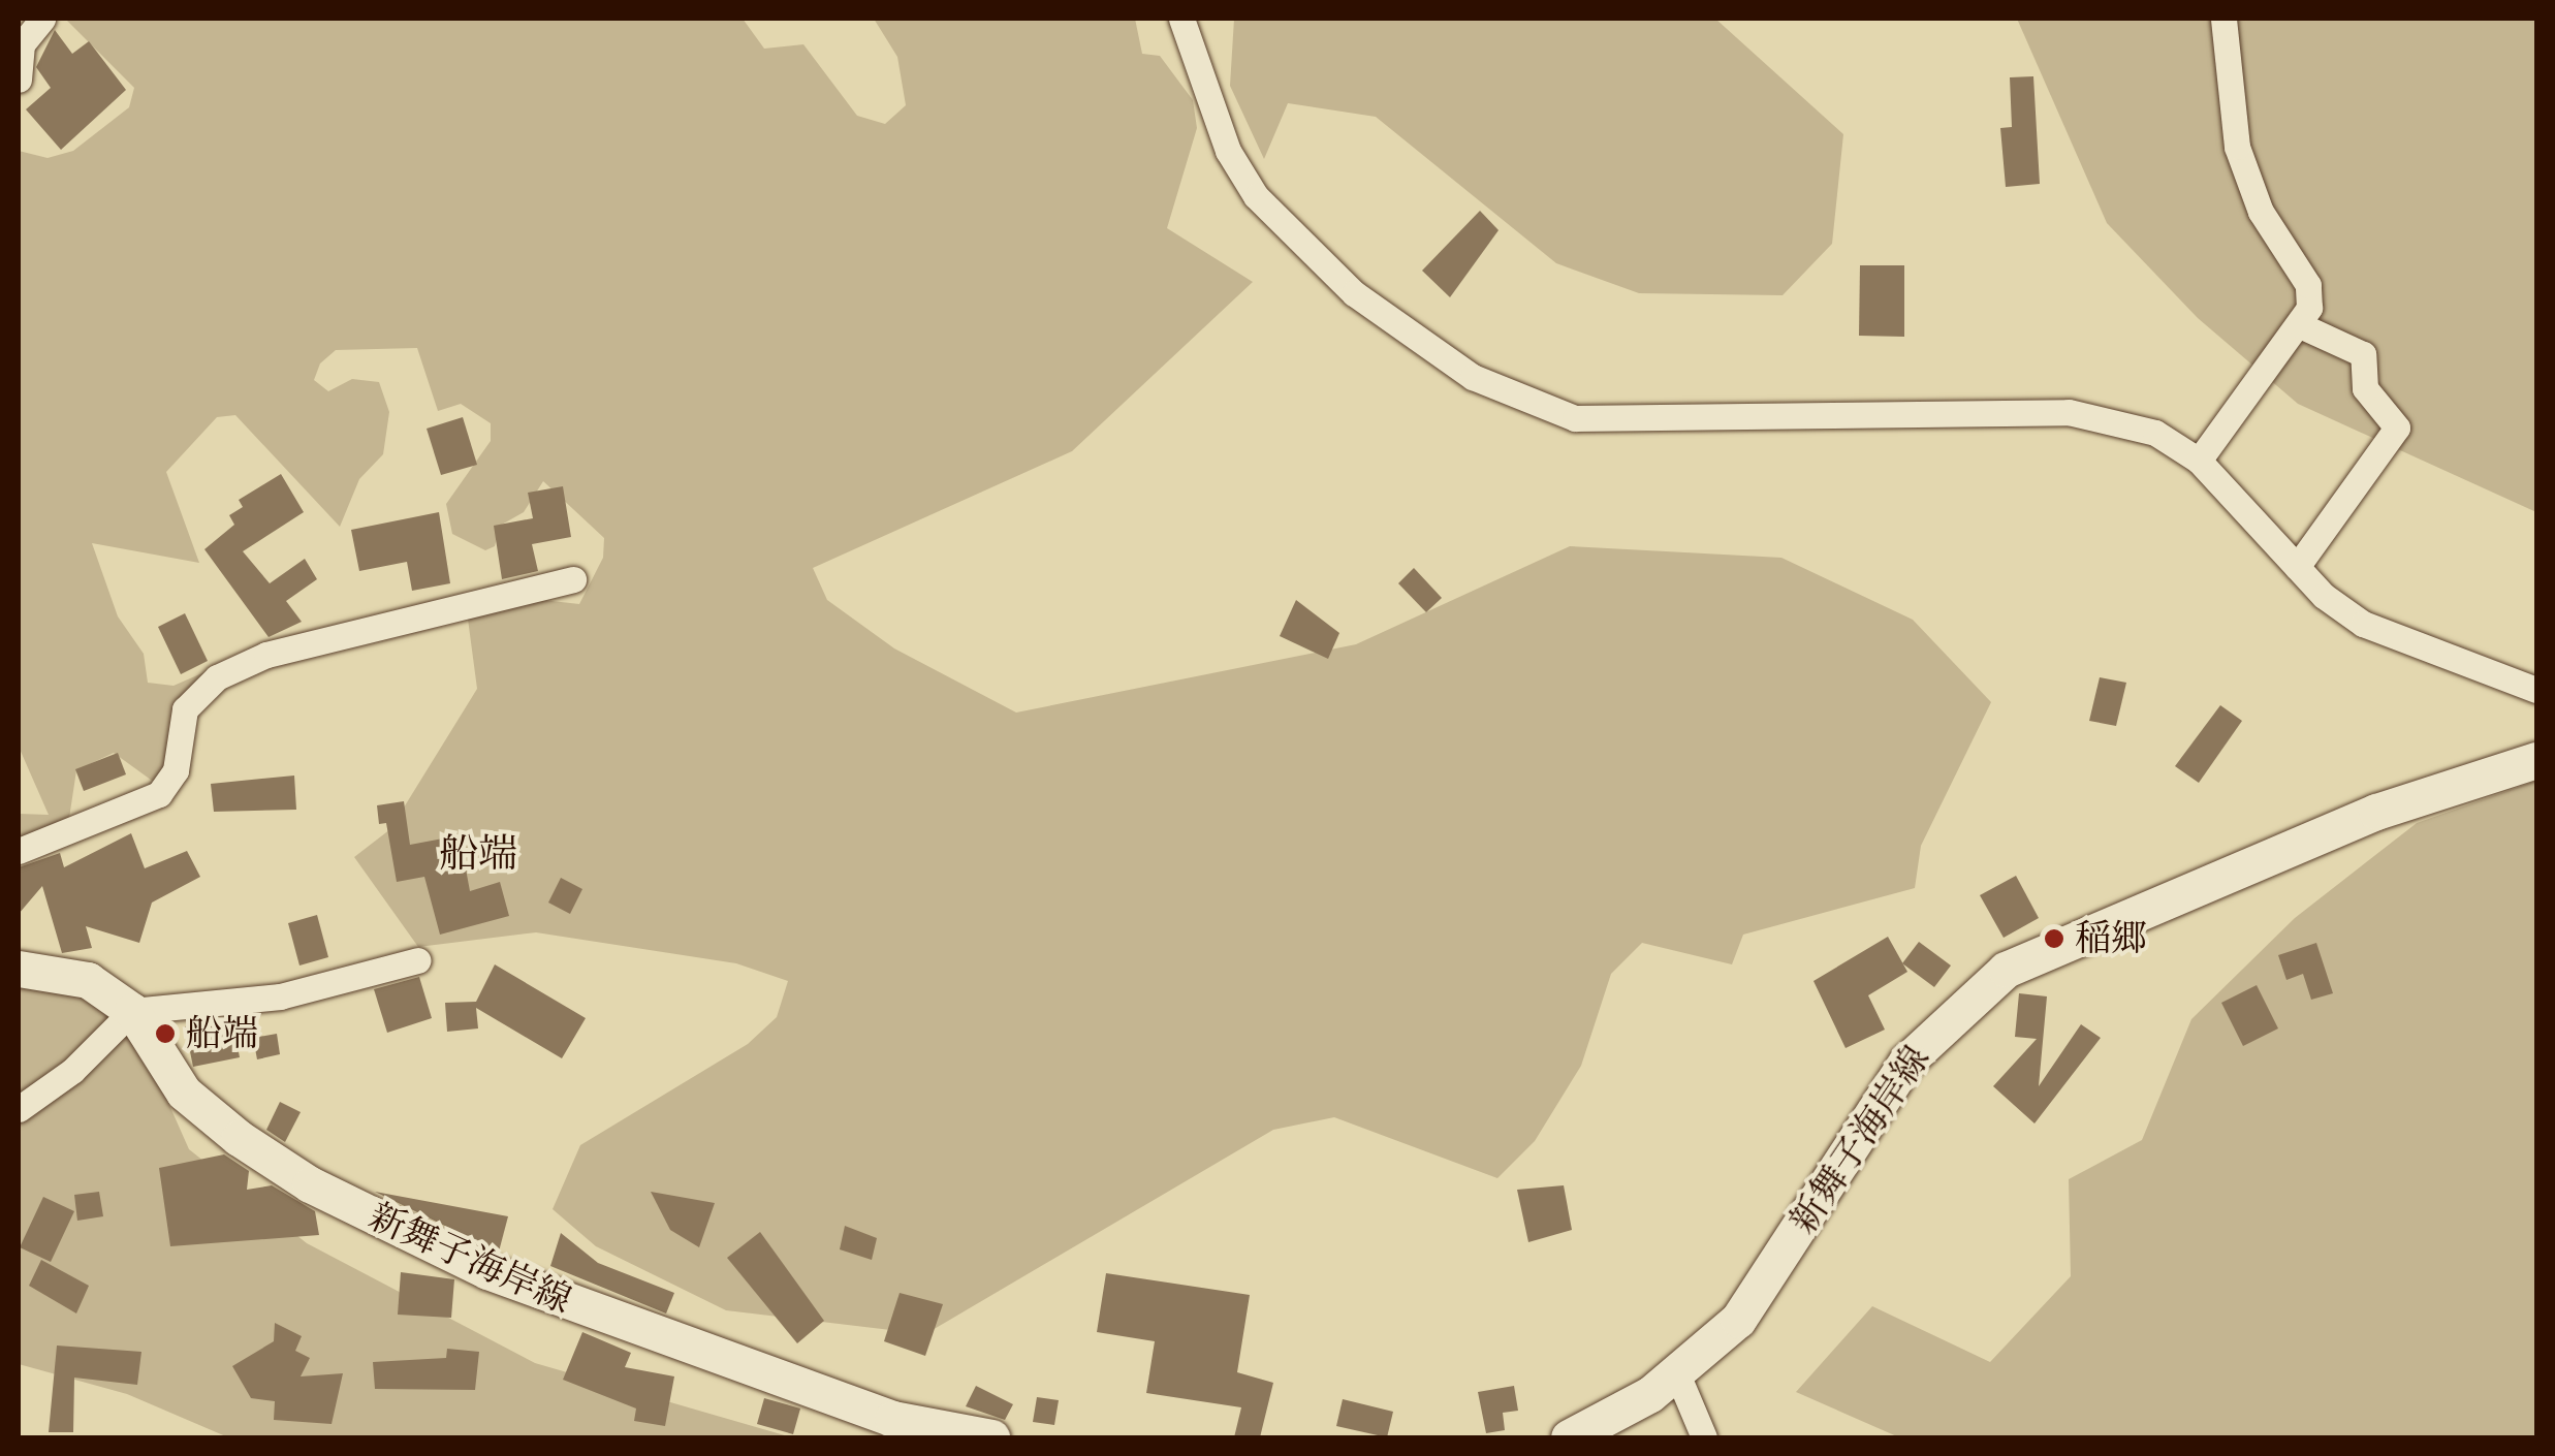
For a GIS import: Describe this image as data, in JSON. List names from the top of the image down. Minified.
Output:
{"streets":{"main road":["新舞子海岸線"]},"districts":["船端"],"places":["稲郷","船端"]}
